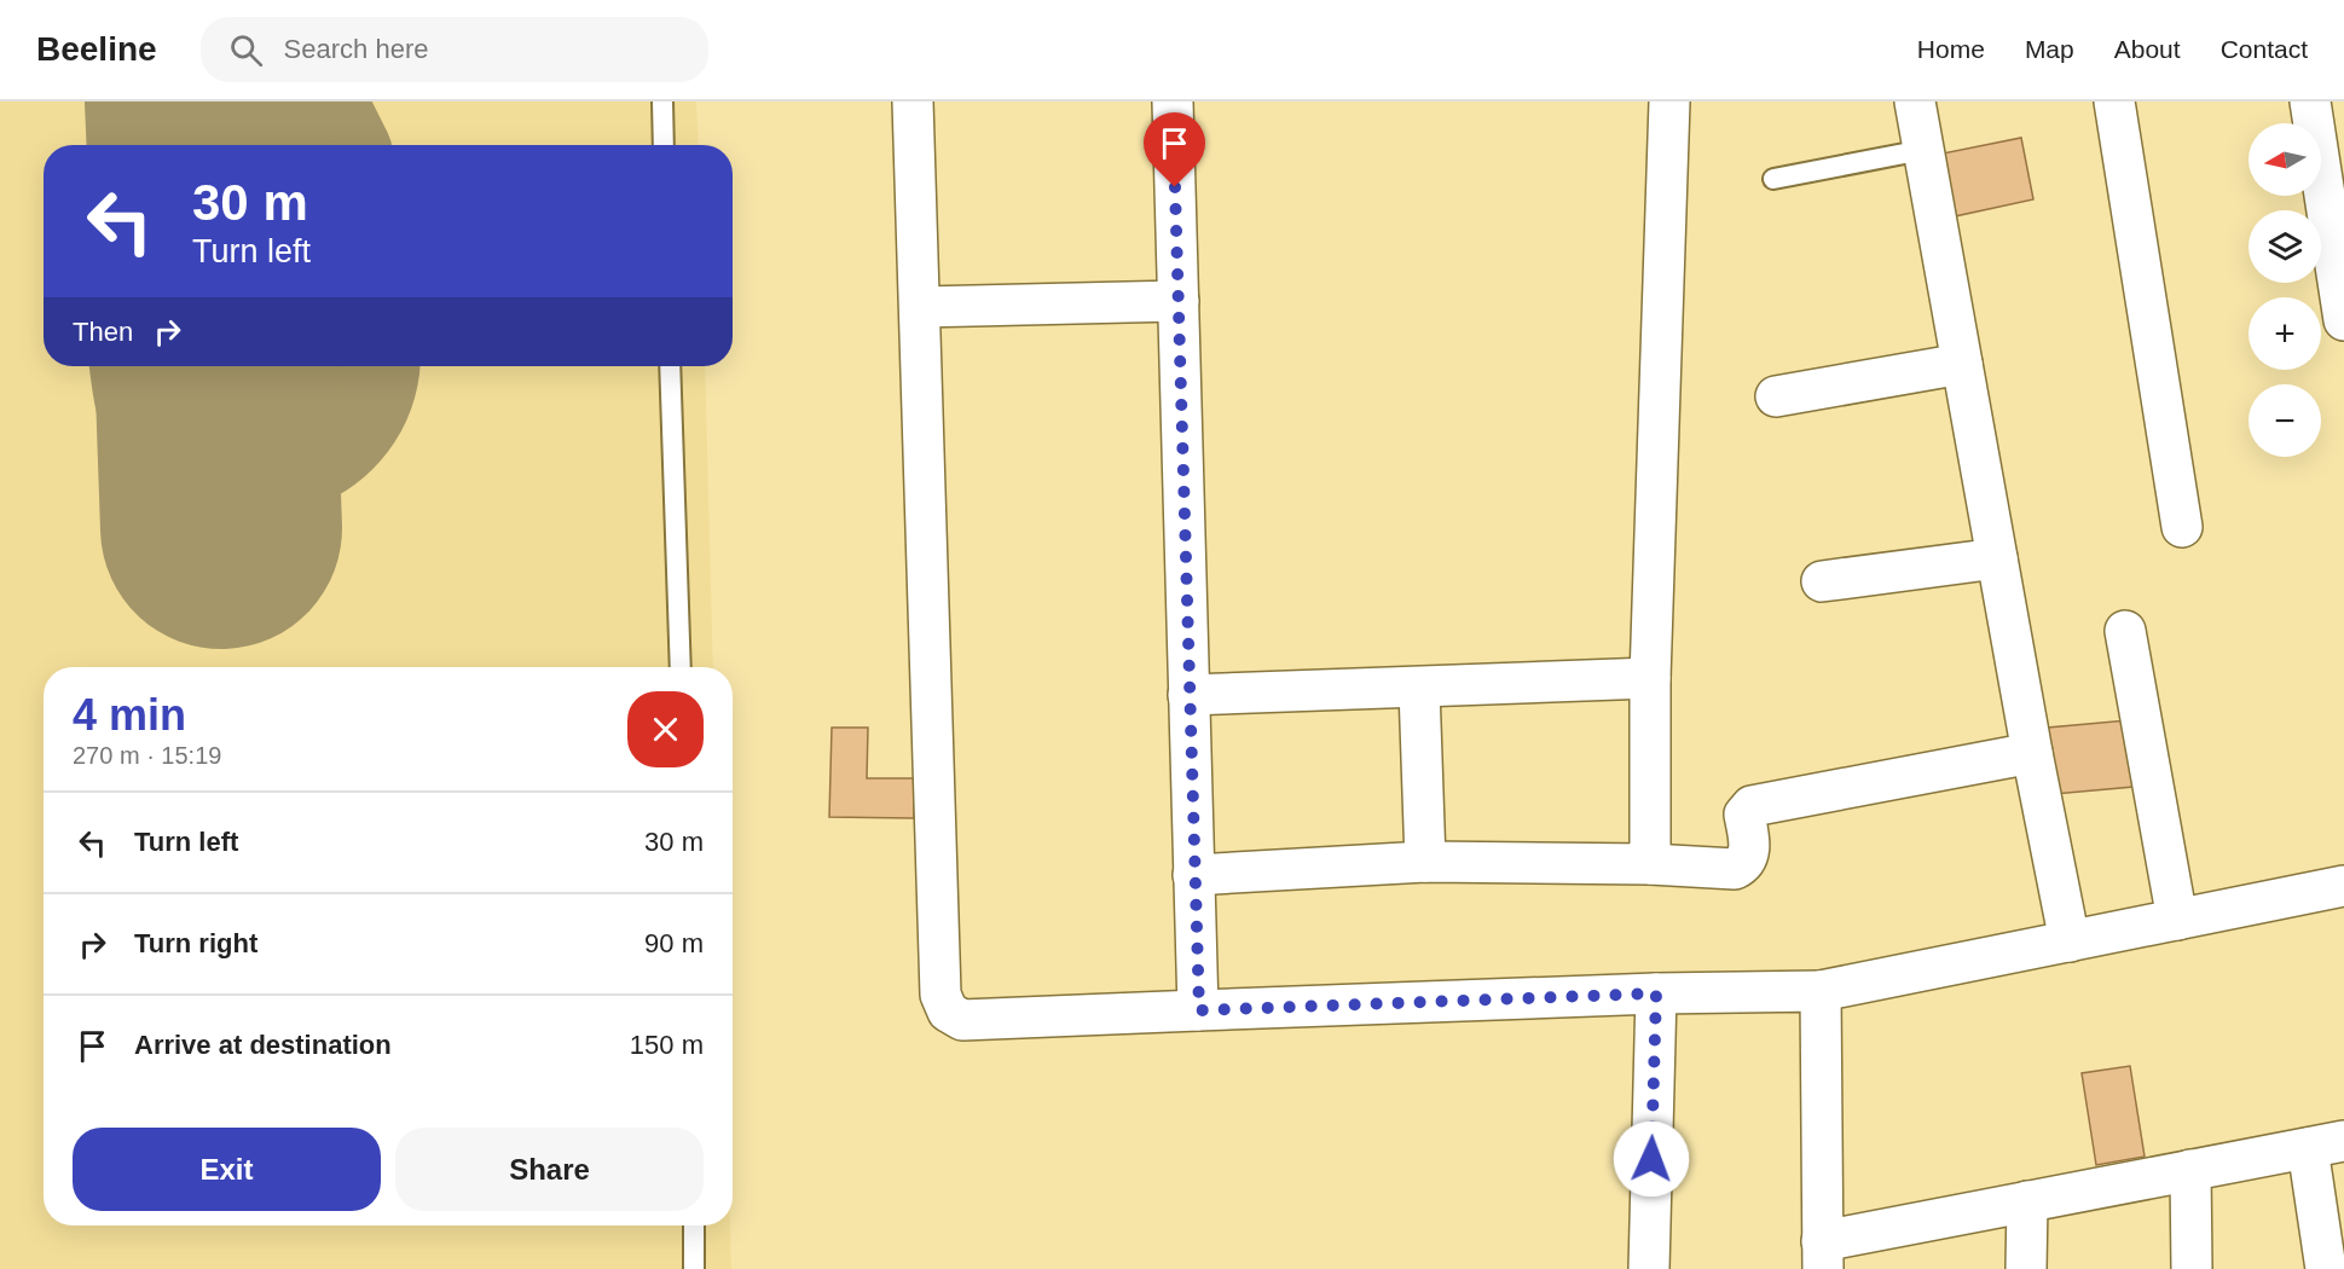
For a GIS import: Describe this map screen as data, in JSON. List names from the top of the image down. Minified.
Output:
{"north":"left","page":{"header":"Beeline","search":"Search here","nav":["Home","Map","About","Contact"],"map_buttons":["+","−"],"turn":["30 m","Turn left"],"then":"Then","heading":["4 min","270 m · 15:19"],"list":[{"name":"Turn left","value":"30 m"},{"name":"Turn right","value":"90 m"},{"name":"Arrive at destination","value":"150 m"}],"buttons":["Exit","Share"]}}
